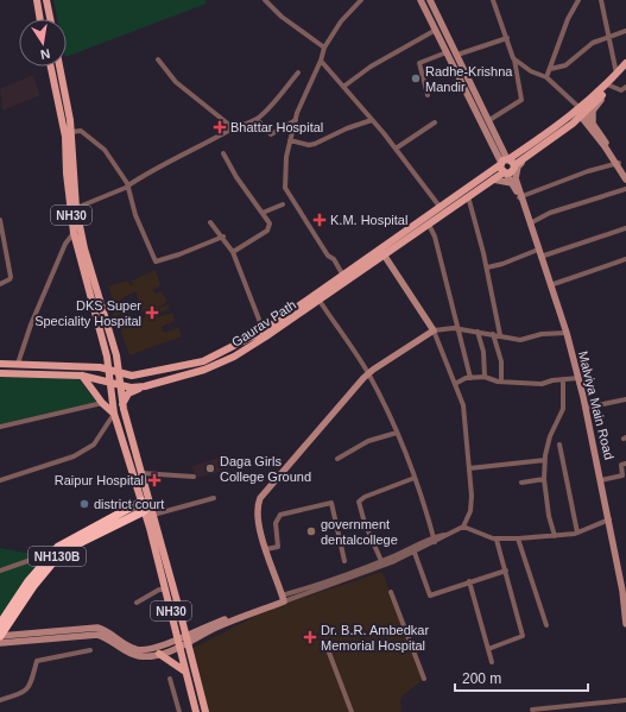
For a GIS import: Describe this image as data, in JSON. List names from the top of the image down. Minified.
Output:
{"streets":{"highway":["NH130B"],"main road":["NH30","Gaurav Path"],"street":["Malviya Main Road"]},"crossings":[["NH30","Gaurav Path"],["NH30","NH130B"]],"places":{"other":["Radhe-Krishna Mandir","Daga Girls College Ground","district court","government dentalcollege"],"health":["Bhattar Hospital","K.M. Hospital","DKS Super Speciality Hospital","Raipur Hospital","Dr. B.R. Ambedkar Memorial Hospital"]},"scale_bar":"200 m","north":"bottom"}
